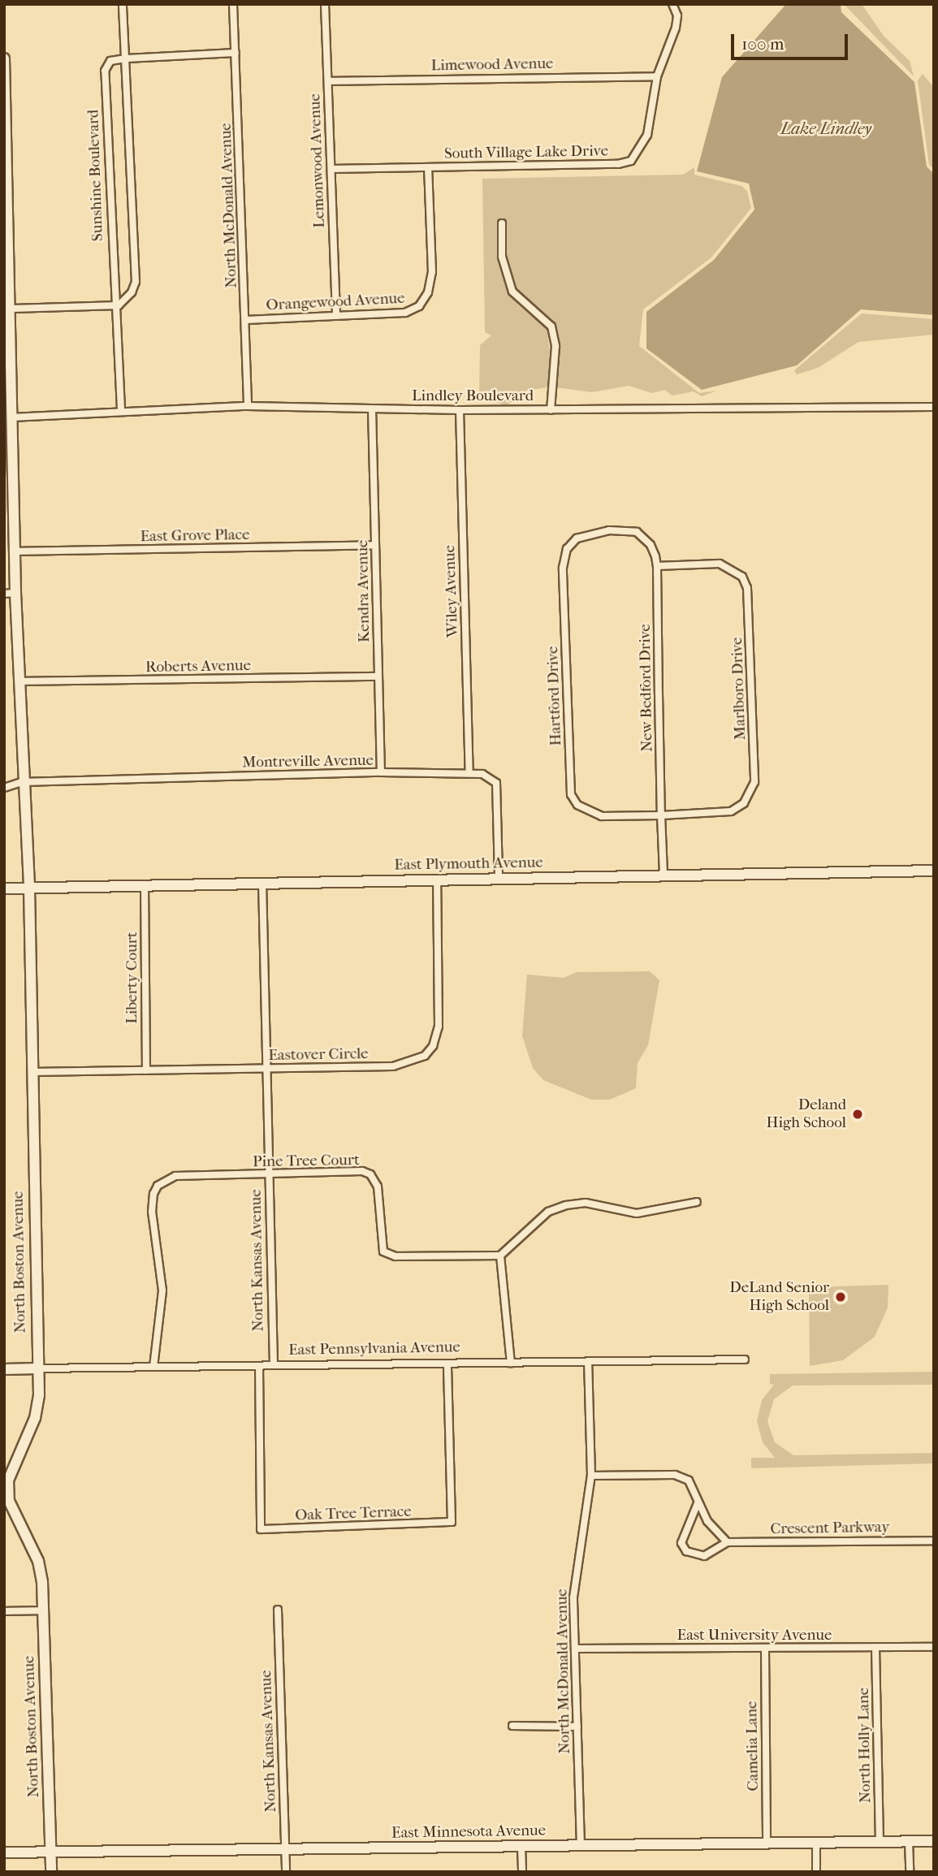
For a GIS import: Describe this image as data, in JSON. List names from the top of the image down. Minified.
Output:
{"streets":{"street":["Limewood Avenue","South Village Lake Drive","Lemonwood Avenue","Sunshine Boulevard","North McDonald Avenue","Orangewood Avenue","Lindley Boulevard","East Grove Place","Kendra Avenue","Wiley Avenue","Roberts Avenue","New Bedford Drive","Marlboro Drive","Hartford Drive","Montreville Avenue","East Plymouth Avenue","Liberty Court","Eastover Circle","Pine Tree Court","North Kansas Avenue","North Boston Avenue","East Pennsylvania Avenue","Oak Tree Terrace","Crescent Parkway","East University Avenue","North Holly Lane","Camelia Lane","East Minnesota Avenue"]},"crossings":[["Limewood Avenue","South Village Lake Drive"],["Limewood Avenue","Lemonwood Avenue"],["South Village Lake Drive","Lemonwood Avenue"],["South Village Lake Drive","Orangewood Avenue"],["Lemonwood Avenue","Orangewood Avenue"],["Sunshine Boulevard","Lindley Boulevard"],["North McDonald Avenue","Orangewood Avenue"],["North McDonald Avenue","Lindley Boulevard"],["North McDonald Avenue","East Pennsylvania Avenue"],["North McDonald Avenue","East University Avenue"],["North McDonald Avenue","East Minnesota Avenue"],["Lindley Boulevard","Kendra Avenue"],["Lindley Boulevard","Wiley Avenue"],["Lindley Boulevard","North Boston Avenue"],["East Grove Place","Kendra Avenue"],["East Grove Place","North Boston Avenue"],["Kendra Avenue","Roberts Avenue"],["Kendra Avenue","Montreville Avenue"],["Wiley Avenue","Montreville Avenue"],["Roberts Avenue","North Boston Avenue"],["New Bedford Drive","Marlboro Drive"],["New Bedford Drive","Hartford Drive"],["New Bedford Drive","East Plymouth Avenue"],["Marlboro Drive","Hartford Drive"],["Montreville Avenue","East Plymouth Avenue"],["Montreville Avenue","North Boston Avenue"],["East Plymouth Avenue","Liberty Court"],["East Plymouth Avenue","Eastover Circle"],["East Plymouth Avenue","North Kansas Avenue"],["East Plymouth Avenue","North Boston Avenue"],["Liberty Court","Eastover Circle"],["Eastover Circle","North Kansas Avenue"],["Eastover Circle","North Boston Avenue"],["Pine Tree Court","North Kansas Avenue"],["Pine Tree Court","East Pennsylvania Avenue"],["North Kansas Avenue","East Pennsylvania Avenue"],["North Kansas Avenue","East Minnesota Avenue"],["North Boston Avenue","East Pennsylvania Avenue"],["North Boston Avenue","East Minnesota Avenue"],["East Pennsylvania Avenue","Oak Tree Terrace"],["East University Avenue","North Holly Lane"],["East University Avenue","Camelia Lane"],["North Holly Lane","East Minnesota Avenue"],["Camelia Lane","East Minnesota Avenue"]],"water":["Lake Lindley"],"places":["Deland High School","DeLand Senior High School"],"scale_bar":"100 m"}
